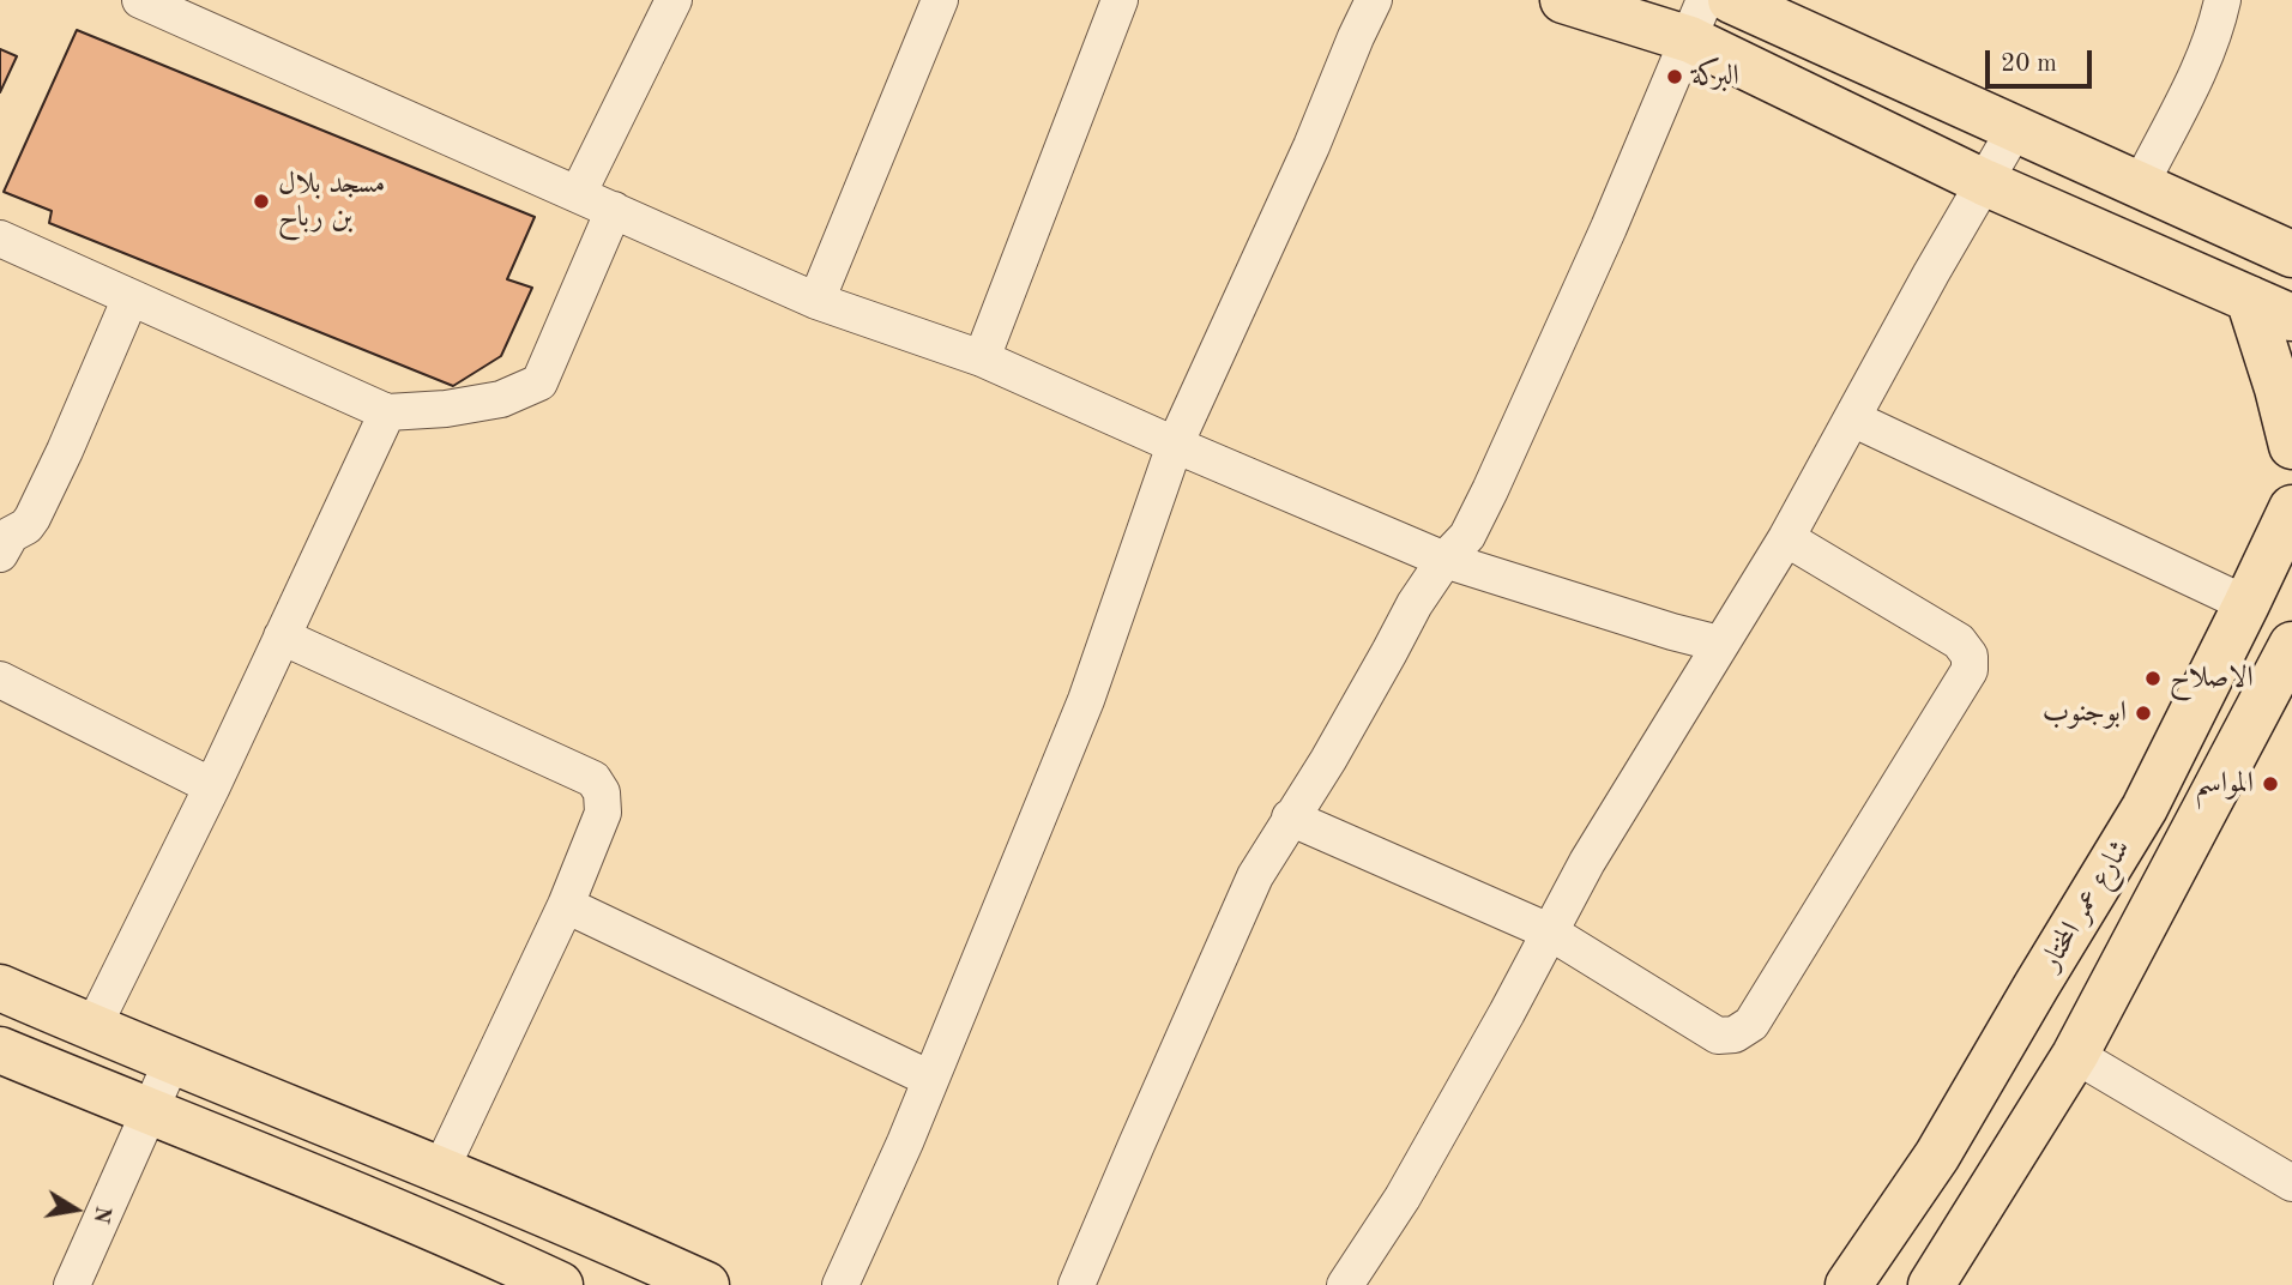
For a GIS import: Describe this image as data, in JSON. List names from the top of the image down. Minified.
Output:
{"streets":{"main road":["شارع عمر المختار"]},"places":["البركة","مسجد بلال بن رباح","الاصلاح","ابوجنوب","المواسم"],"scale_bar":"20 m","north":"right"}
